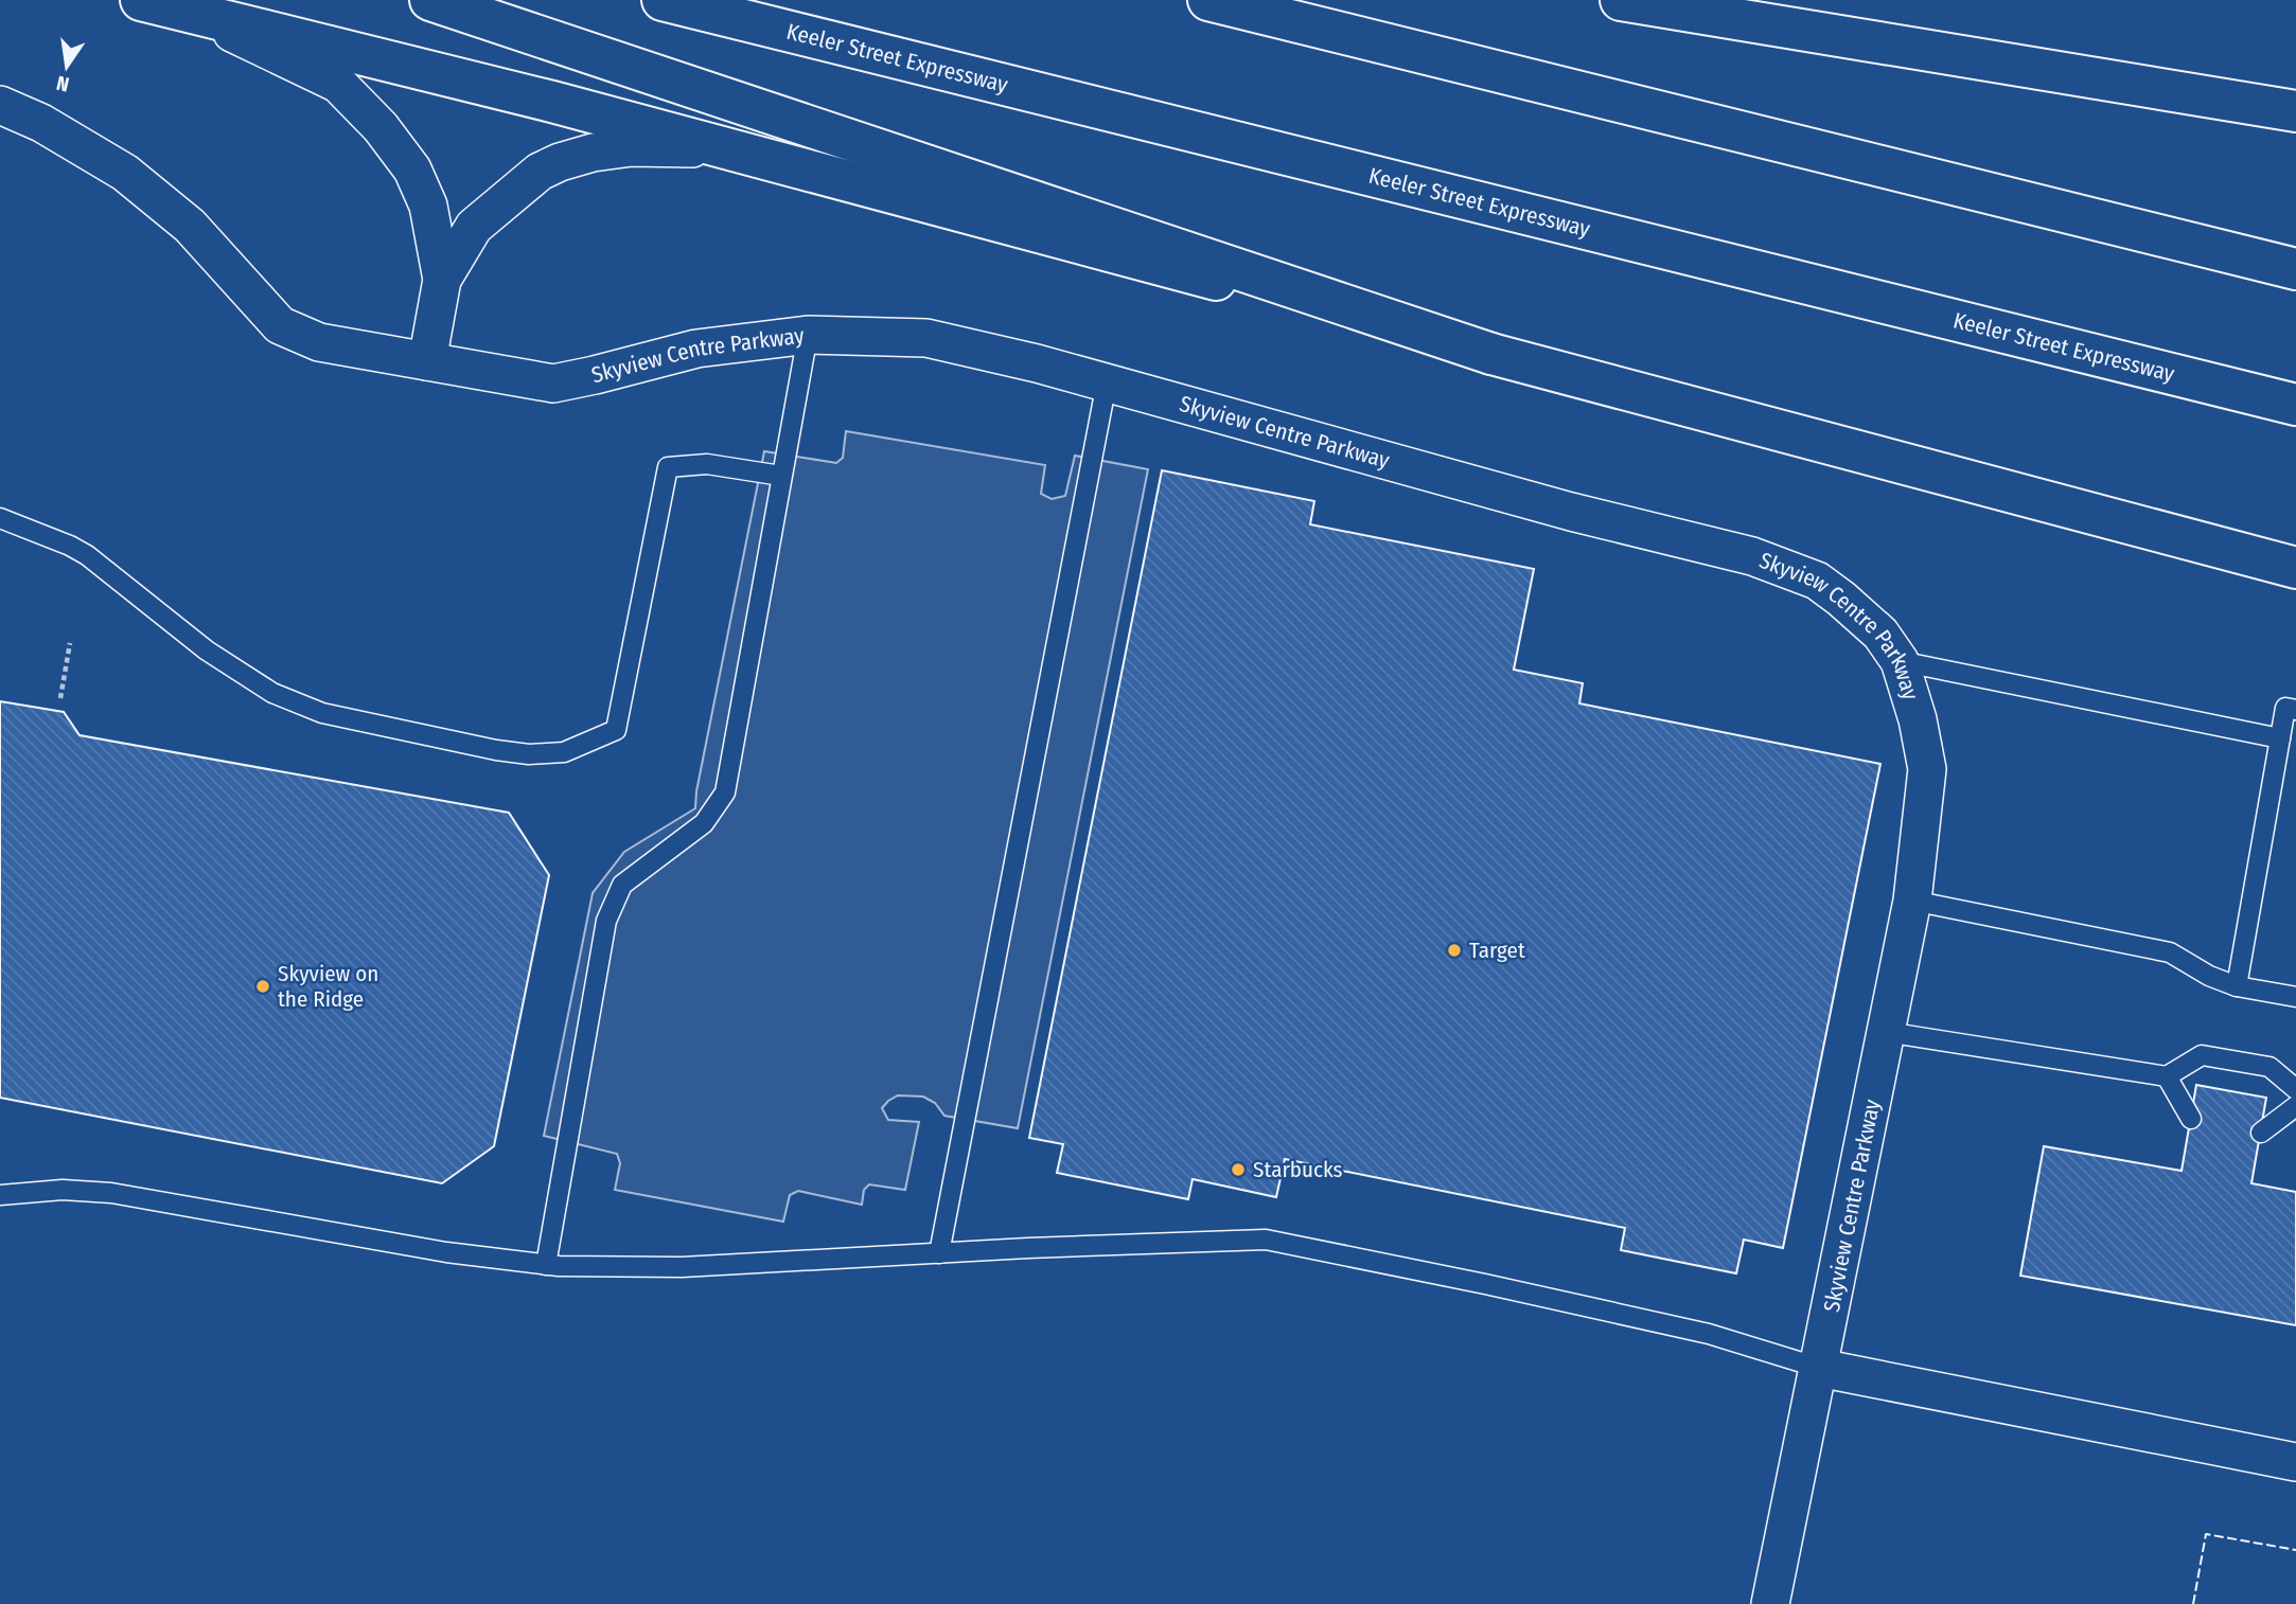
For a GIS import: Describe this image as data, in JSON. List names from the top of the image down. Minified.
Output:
{"streets":{"main road":["Keeler Street Expressway"],"street":["Skyview Centre Parkway"]},"places":["Target","Skyview on the Ridge","Starbucks"],"north":"bottom"}
